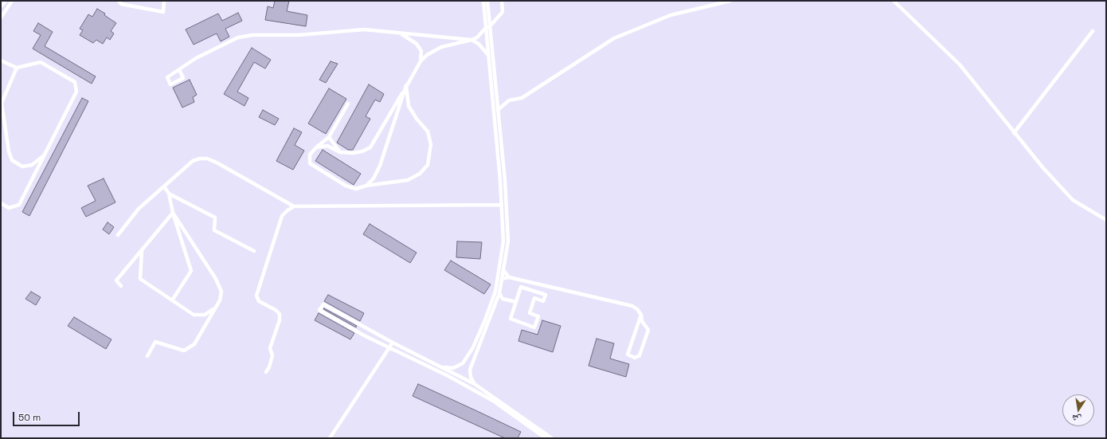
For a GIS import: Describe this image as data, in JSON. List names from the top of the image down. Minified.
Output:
{"scale_bar":"50 m","north":"bottom"}
